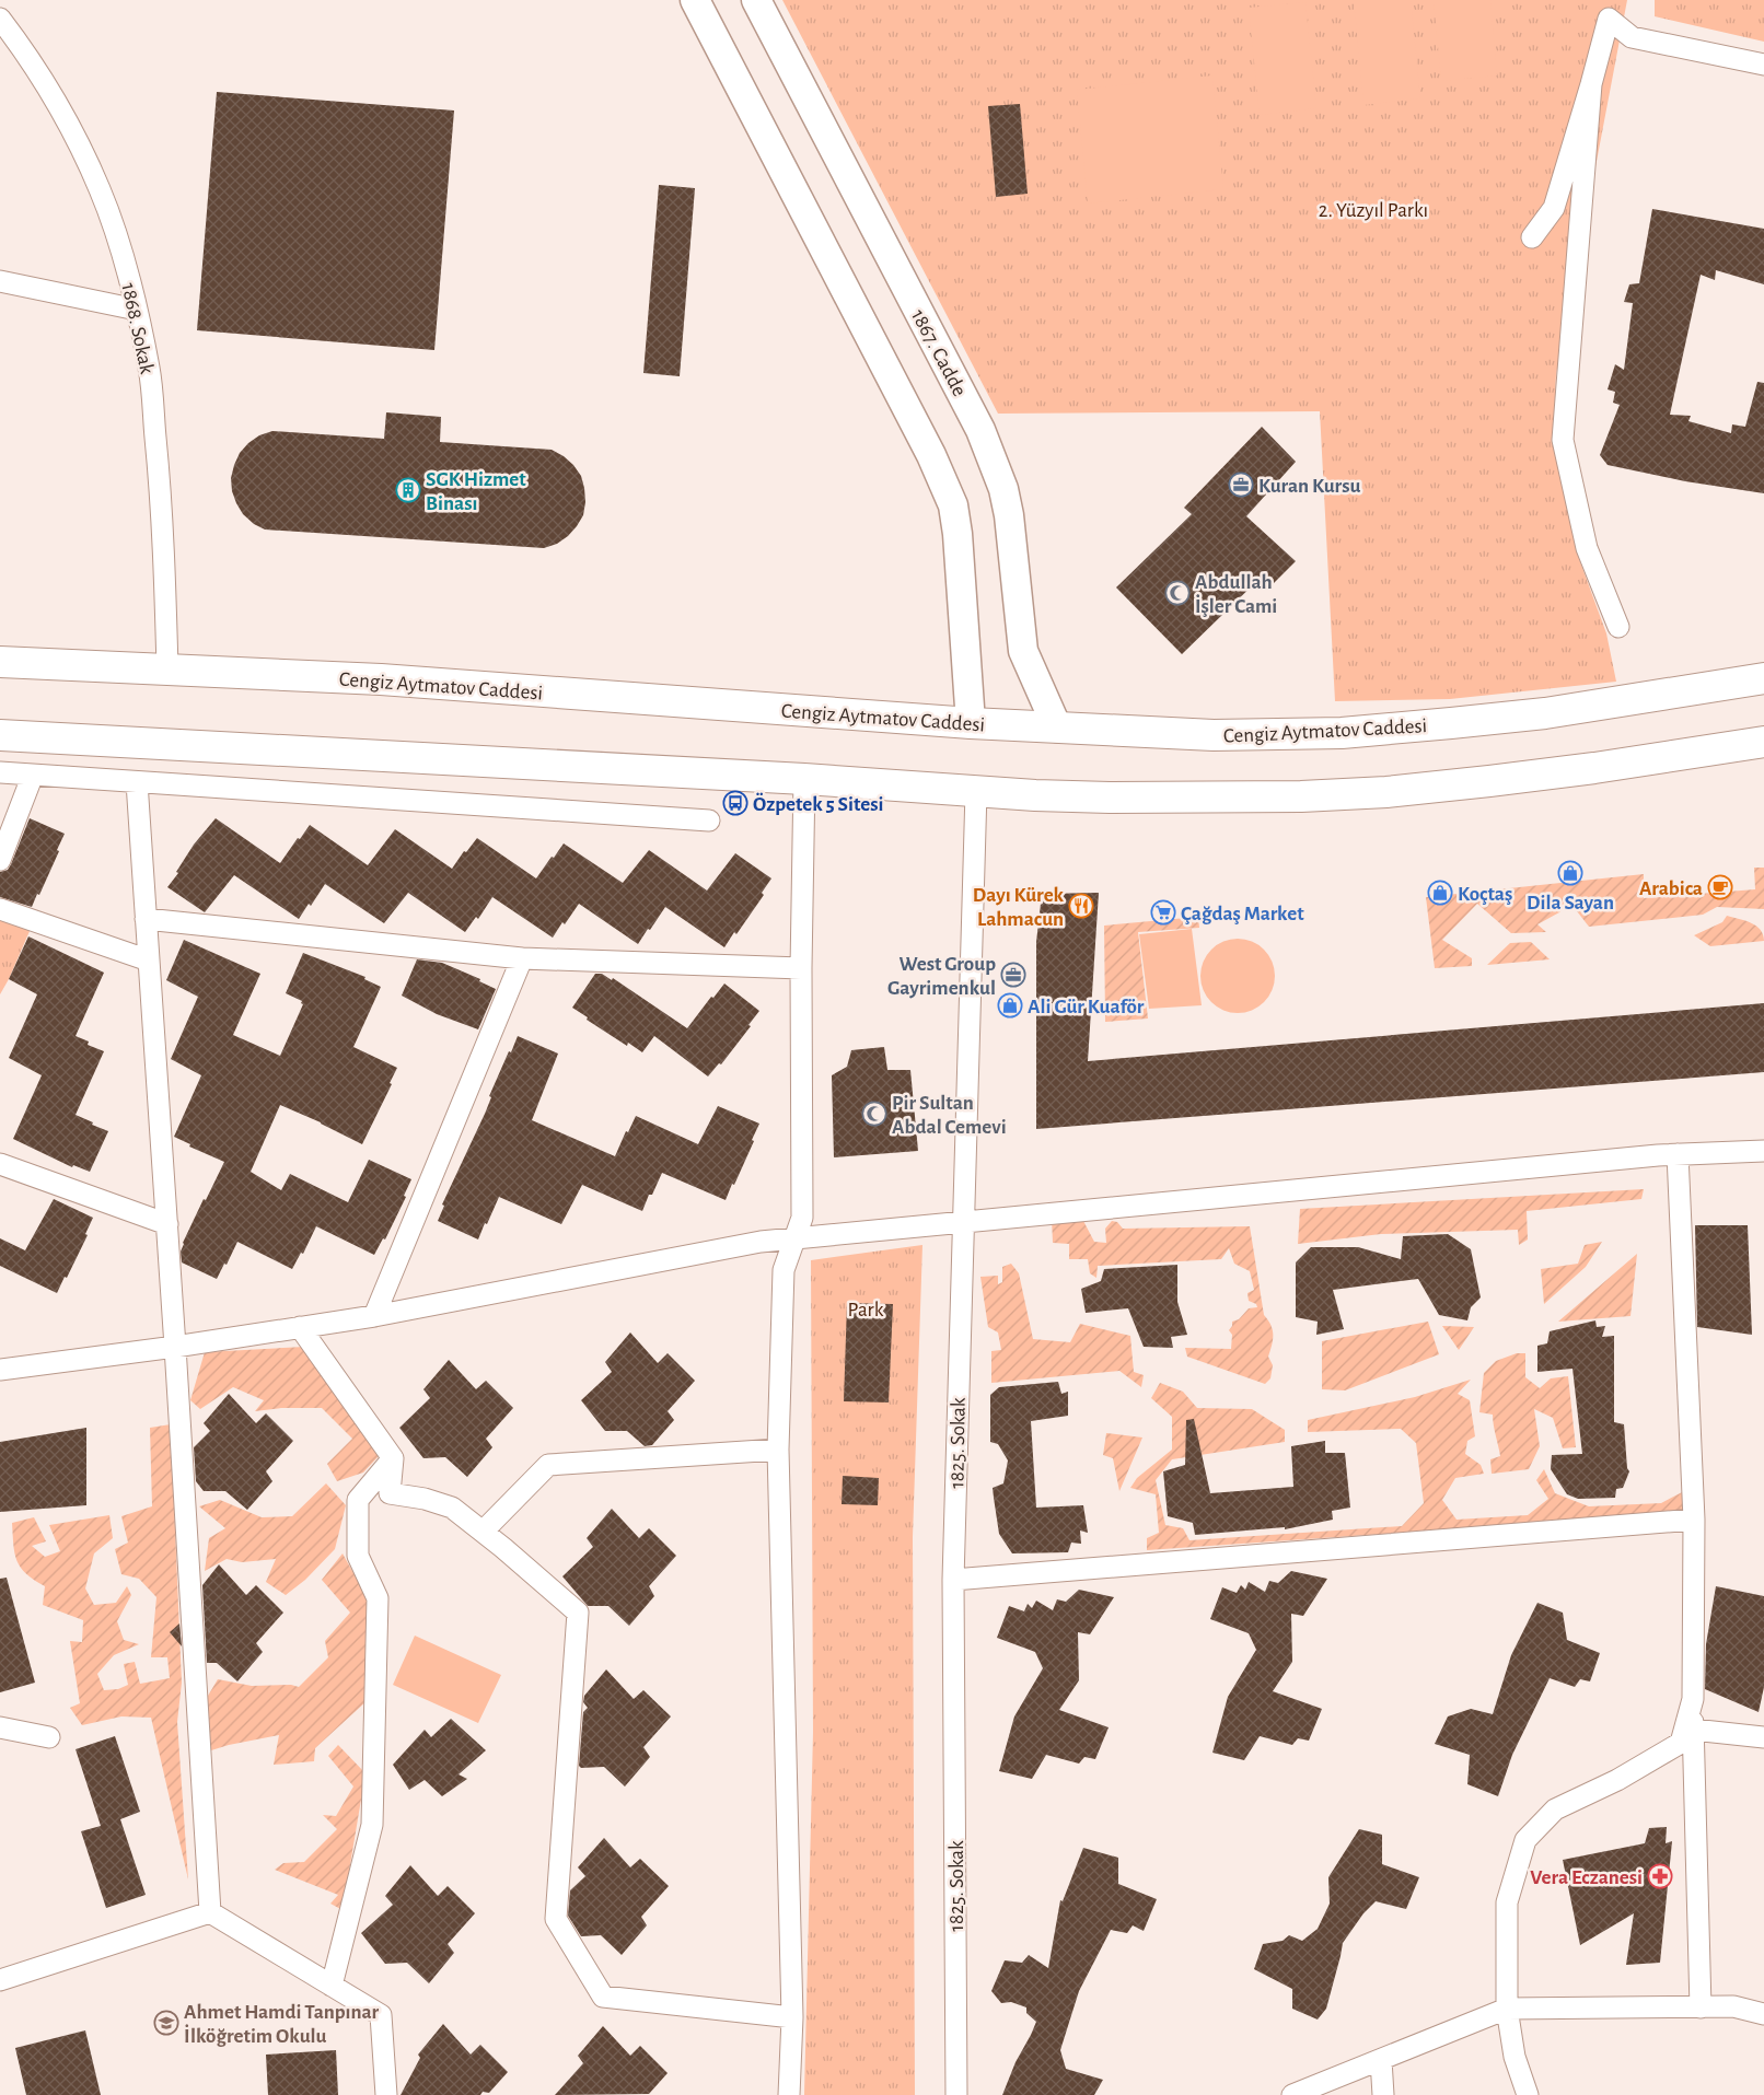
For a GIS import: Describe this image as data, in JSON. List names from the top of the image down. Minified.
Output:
{"streets":{"main road":["Cengiz Aytmatov Caddesi"],"street":["1868. Sokak","1867. Cadde","1825. Sokak"]},"crossings":[["1868. Sokak","Cengiz Aytmatov Caddesi"],["1867. Cadde","Cengiz Aytmatov Caddesi"]],"parks":["2. Yüzyıl Parkı","Park"],"places":{"office":["Kuran Kursu","West Group Gayrimenkul"],"building":["SGK Hizmet Binası"],"mosque":["Abdullah İşler Cami","Pir Sultan Abdal Cemevi"],"bus stop":["Özpetek 5 Sitesi"],"shop":["Dila Sayan","Koçtaş","Ali Gür Kuaför"],"cafe":["Arabica"],"restaurant":["Dayı Kürek Lahmacun"],"supermarket":["Çağdaş Market"],"pharmacy":["Vera Eczanesi"],"school or university":["Ahmet Hamdi Tanpınar İlköğretim Okulu"]}}
